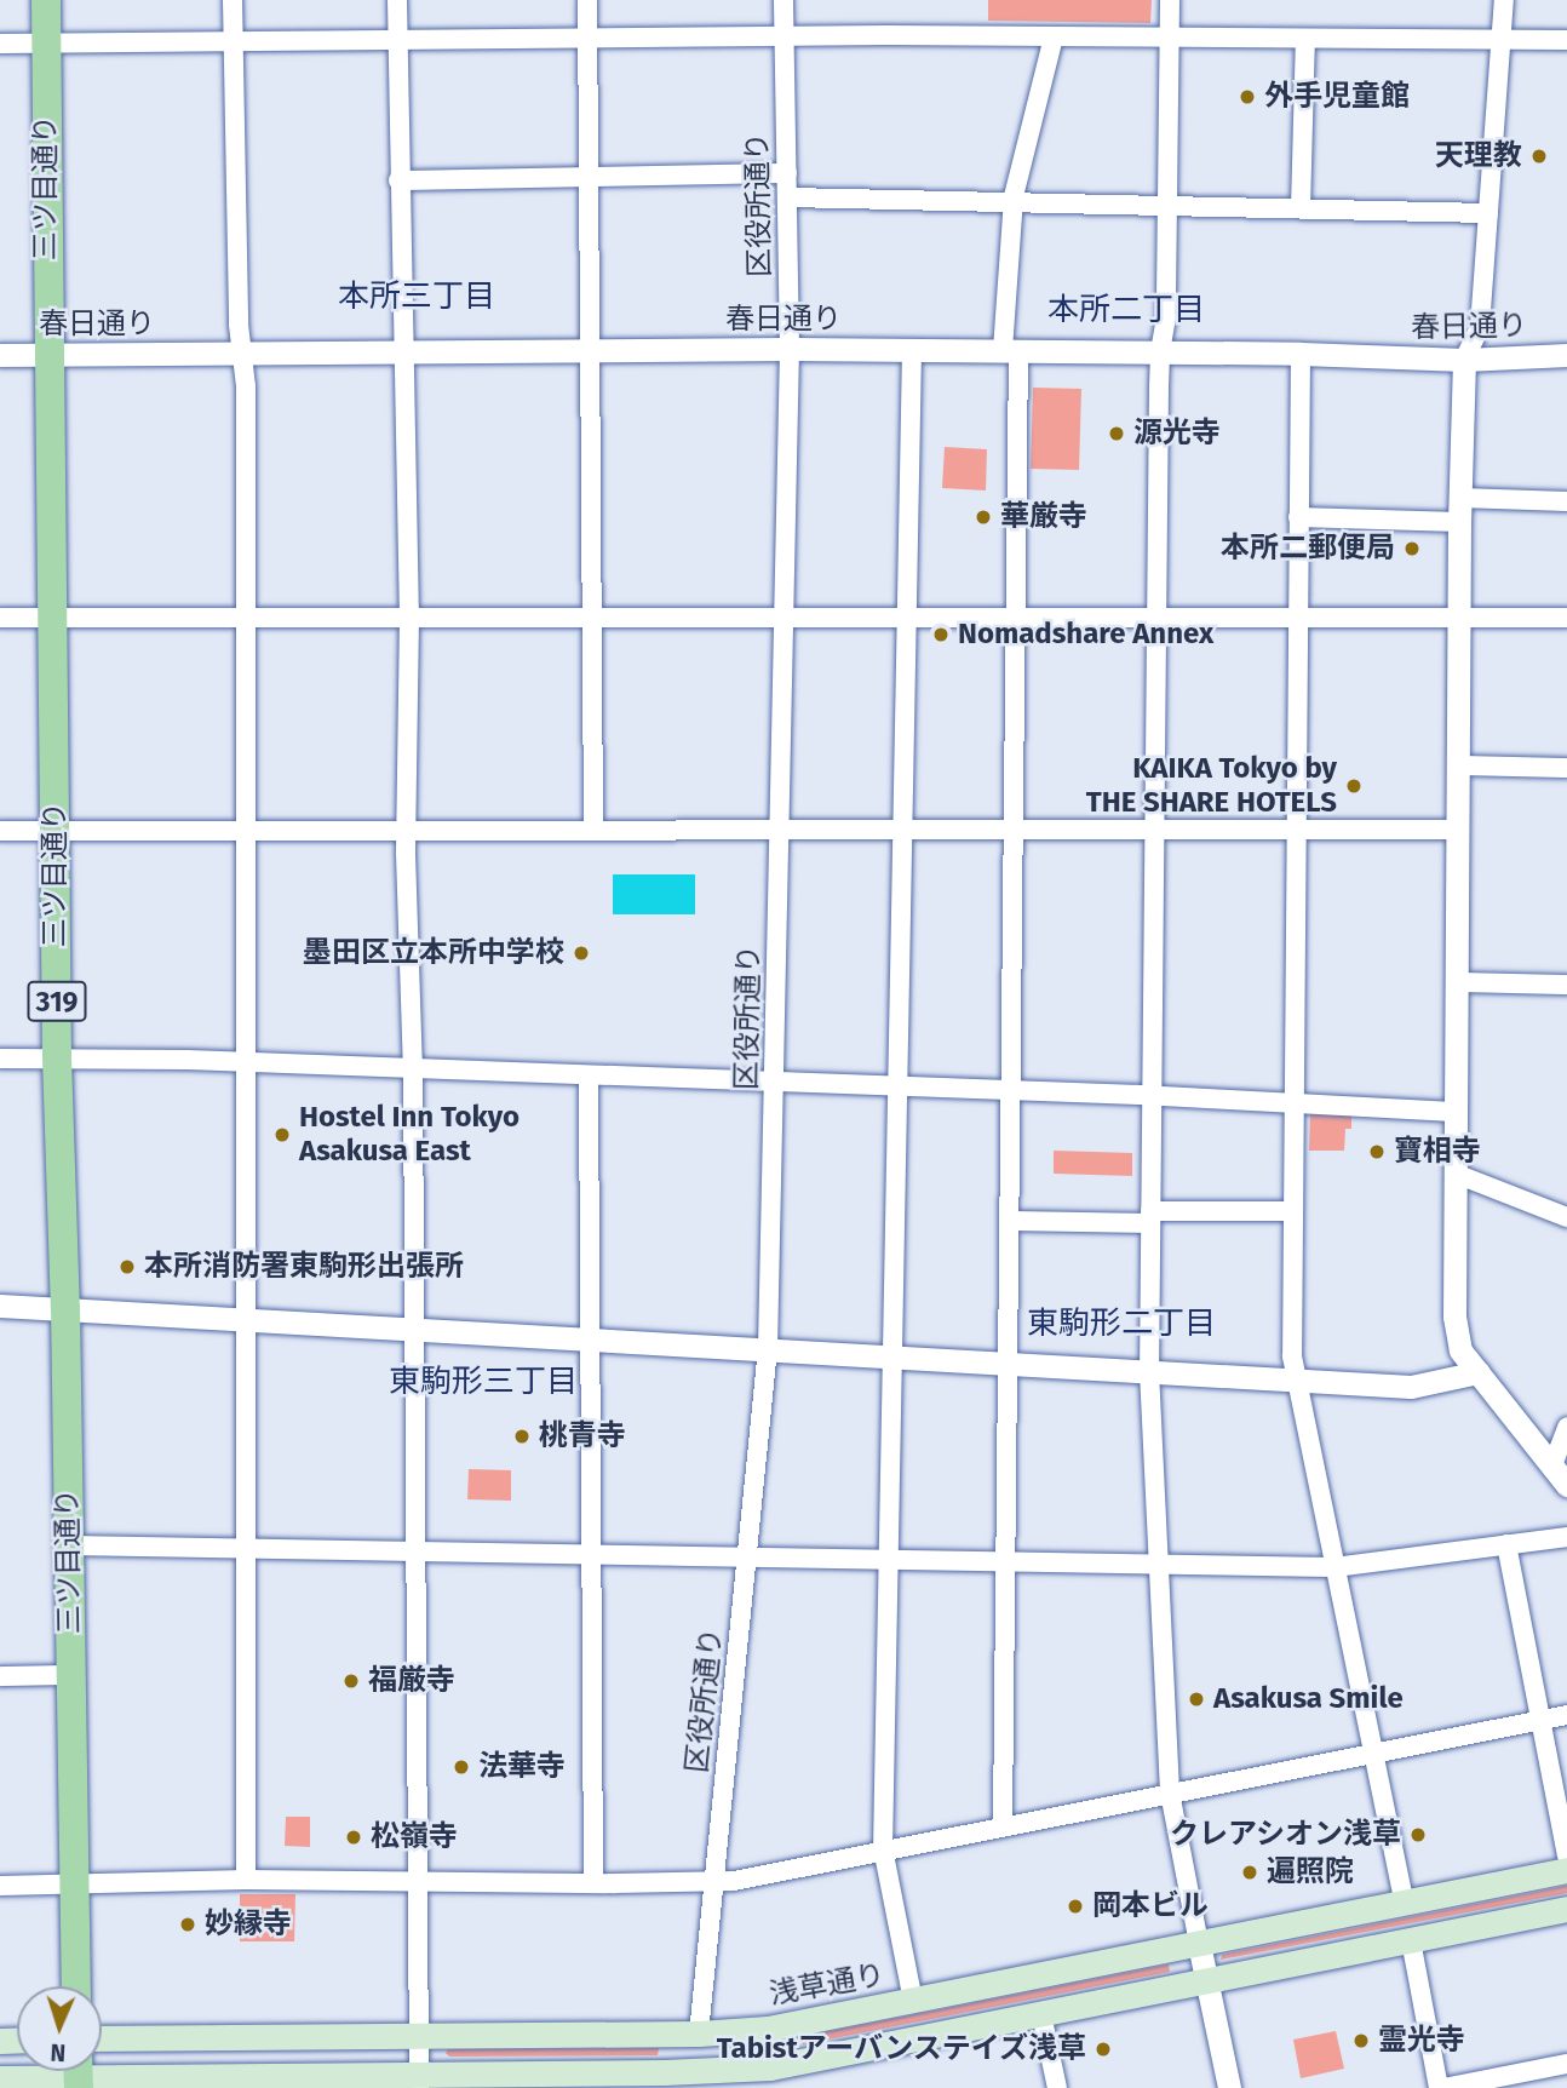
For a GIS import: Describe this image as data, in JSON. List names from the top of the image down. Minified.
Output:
{"streets":{"main road":["三ツ目通り","319","浅草通り"],"street":["区役所通り","春日通り"]},"crossings":[["三ツ目通り","春日通り"],["区役所通り","春日通り"],["区役所通り","浅草通り"]],"districts":["本所三丁目","本所二丁目","東駒形二丁目","東駒形三丁目"],"places":["外手児童館","天理教","源光寺","華厳寺","本所二郵便局","Nomadshare Annex","KAIKA Tokyo by THE SHARE HOTELS","墨田区立本所中学校","Hostel Inn Tokyo Asakusa East","寶相寺","本所消防署東駒形出張所","桃青寺","福厳寺","Asakusa Smile","法華寺","クレアシオン浅草","松嶺寺","遍照院","岡本ビル","妙縁寺","霊光寺","Tabistアーバンステイズ浅草"],"north":"bottom"}
